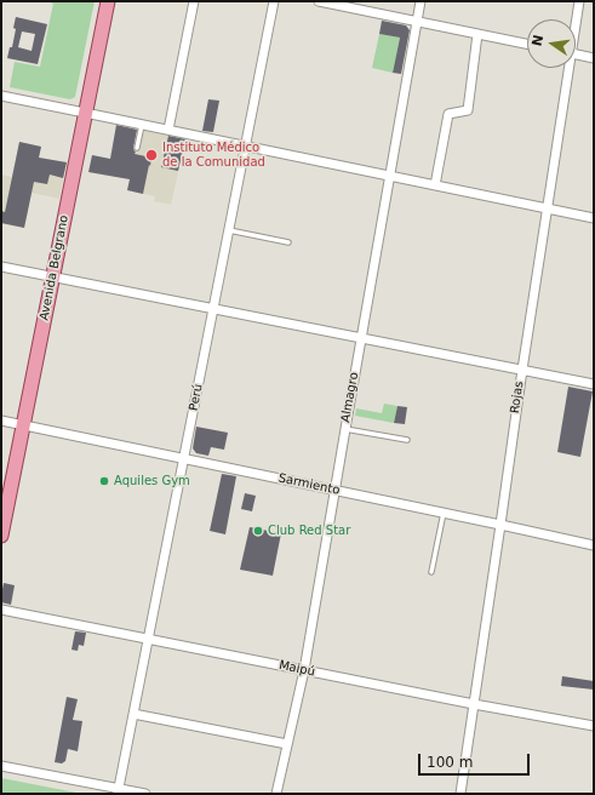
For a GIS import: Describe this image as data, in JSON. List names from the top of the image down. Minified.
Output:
{"streets":{"main road":["Avenida Belgrano"],"street":["Perú","Almagro","Rojas","Sarmiento","Maipú"]},"crossings":[["Avenida Belgrano","Sarmiento"],["Perú","Sarmiento"],["Perú","Maipú"],["Almagro","Sarmiento"],["Almagro","Maipú"],["Rojas","Sarmiento"],["Rojas","Maipú"]],"places":["Instituto Médico de la Comunidad","Aquiles Gym","Club Red Star"],"scale_bar":"100 m","north":"left"}
